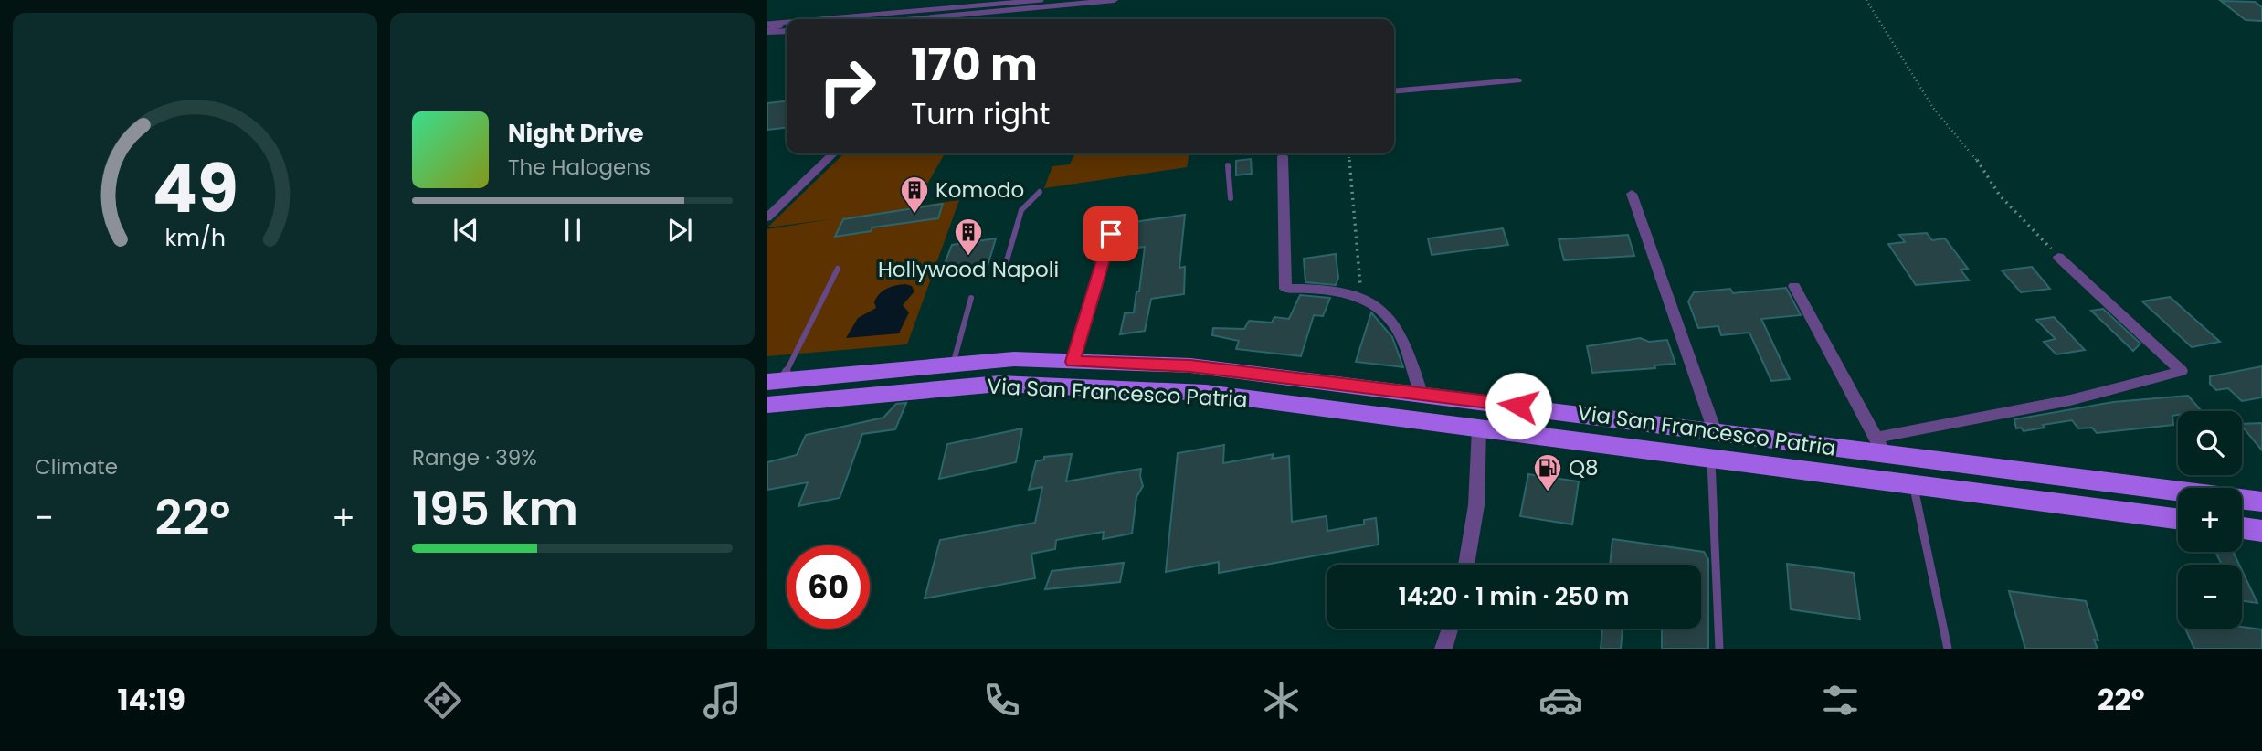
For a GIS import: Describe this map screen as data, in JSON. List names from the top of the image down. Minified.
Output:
{"streets":{"main road":["Via San Francesco Patria"]},"places":{"building":["Komodo","Hollywood Napoli"],"fuel station":["Q8"]},"page":{"turn":["170 m","Turn right"],"song":["Night Drive","The Halogens"],"tile":["Climate",["Range · 39%","195 km"]],"map_buttons":["+","−"],"heat":["−","22°","+"],"limit":"60","trip":"14:20 · 1 min · 250 m","tabs":["14:19","22°"],"gauge":["49","km/h"]}}
